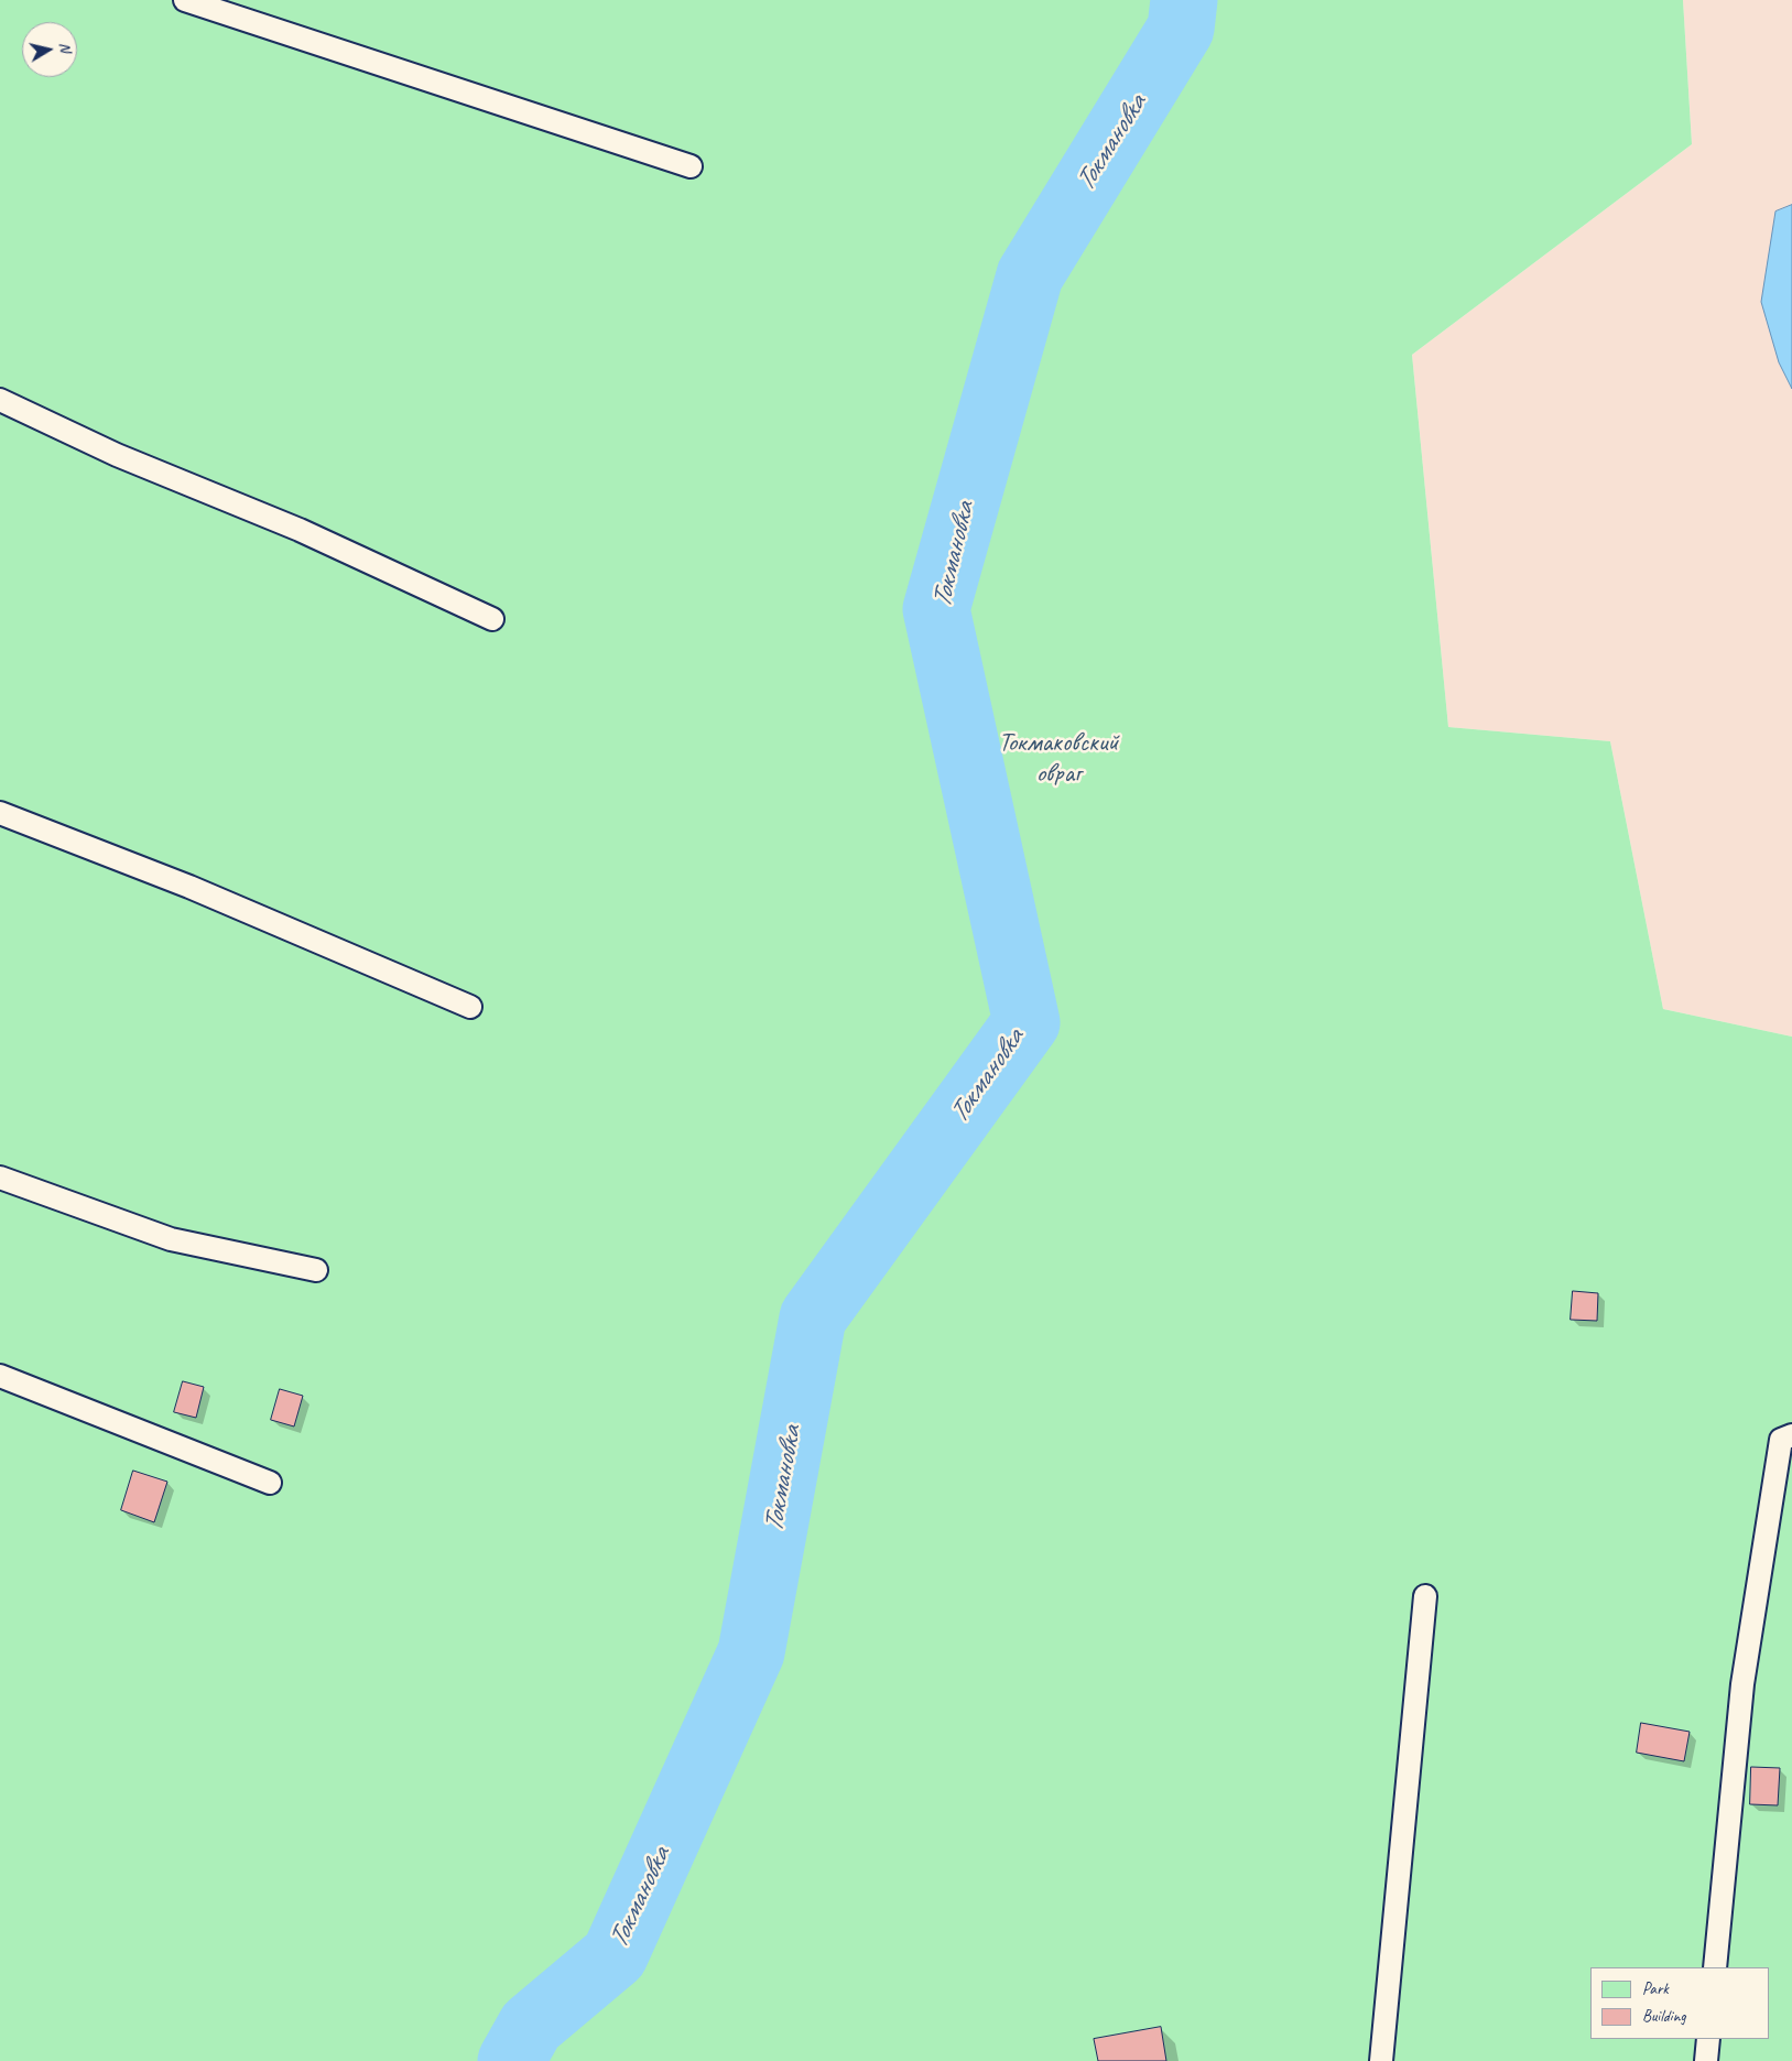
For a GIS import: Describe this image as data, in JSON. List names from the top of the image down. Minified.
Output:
{"water":["Токмановка"],"parks":["Токмаковский овраг"],"legend":["Park","Building"],"north":"right"}
